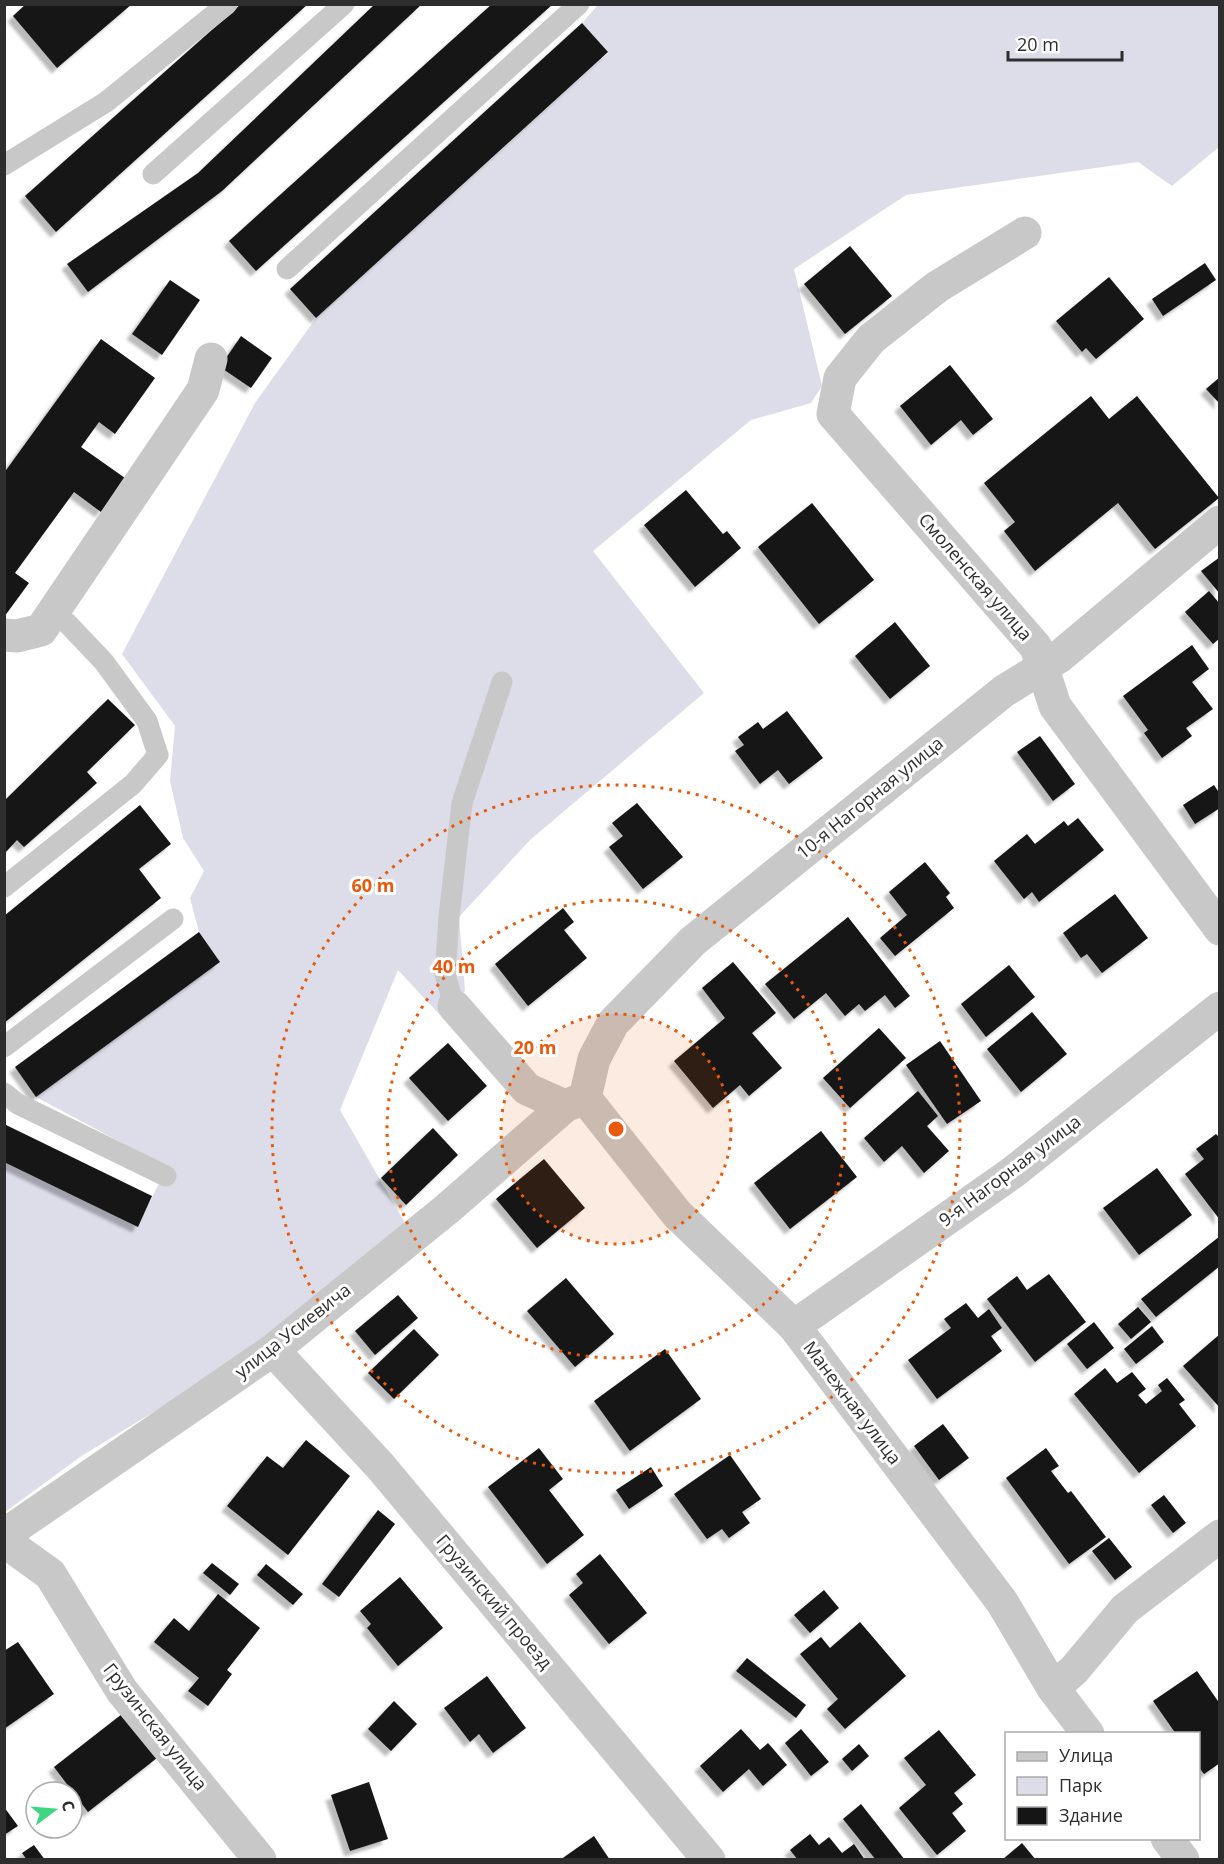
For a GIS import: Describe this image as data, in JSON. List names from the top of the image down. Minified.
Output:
{"streets":{"street":["Смоленская улица","10-я Нагорная улица","9-я Нагорная улица","улица Усиевича","Манежная улица","Грузинский проезд","Грузинская улица"]},"crossings":[["Смоленская улица","10-я Нагорная улица"],["10-я Нагорная улица","улица Усиевича"],["10-я Нагорная улица","Манежная улица"],["9-я Нагорная улица","Манежная улица"],["улица Усиевича","Манежная улица"],["улица Усиевича","Грузинский проезд"]],"legend":["Улица","Парк","Здание"],"scale_bar":"20 m","north":"right","rings":["60 m","40 m","20 m"]}
